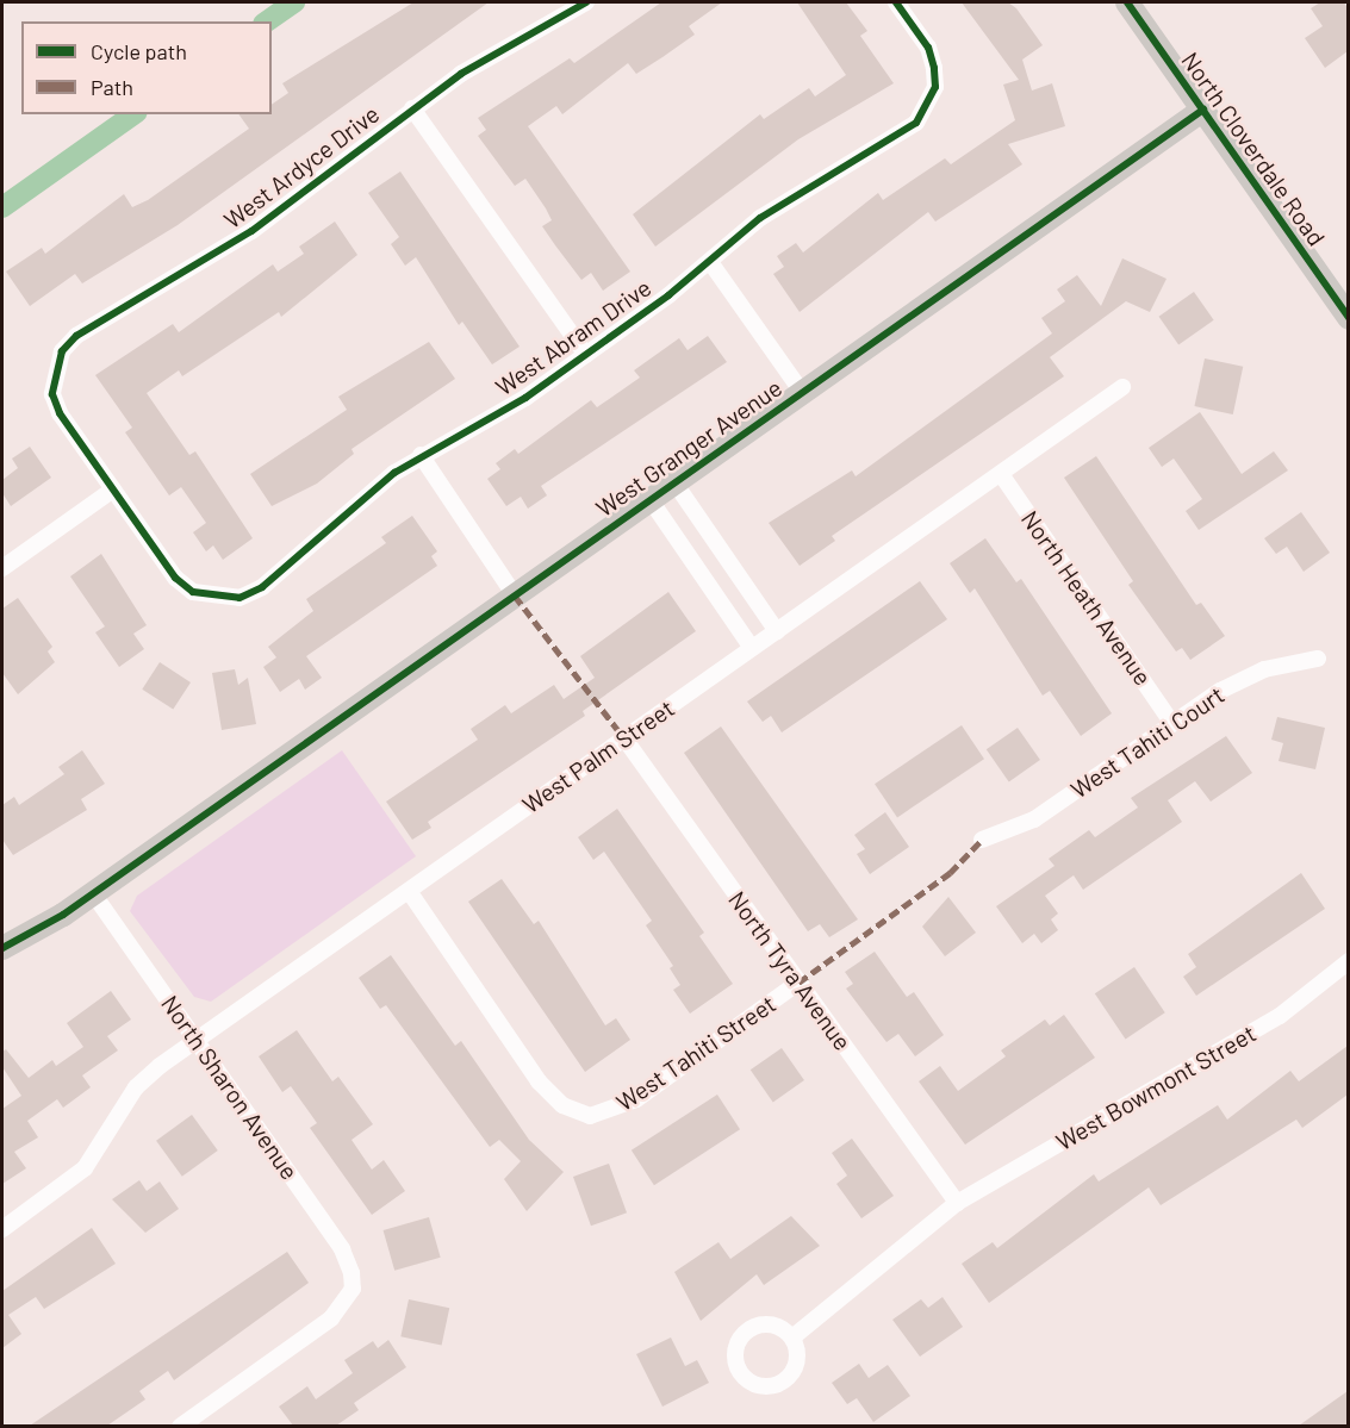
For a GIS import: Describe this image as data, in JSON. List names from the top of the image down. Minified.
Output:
{"streets":{"street":["North Cloverdale Road","West Ardyce Drive","West Abram Drive","West Granger Avenue","North Heath Avenue","West Tahiti Court","West Palm Street","North Tyra Avenue","West Tahiti Street","North Sharon Avenue","West Bowmont Street"]},"crossings":[["North Cloverdale Road","West Granger Avenue"],["West Ardyce Drive","West Abram Drive"],["West Granger Avenue","North Sharon Avenue"],["North Heath Avenue","West Tahiti Court"],["North Heath Avenue","West Palm Street"],["West Palm Street","North Tyra Avenue"],["West Palm Street","West Tahiti Street"],["West Palm Street","North Sharon Avenue"],["North Tyra Avenue","West Tahiti Street"],["North Tyra Avenue","West Bowmont Street"]],"legend":["Cycle path","Path"]}
